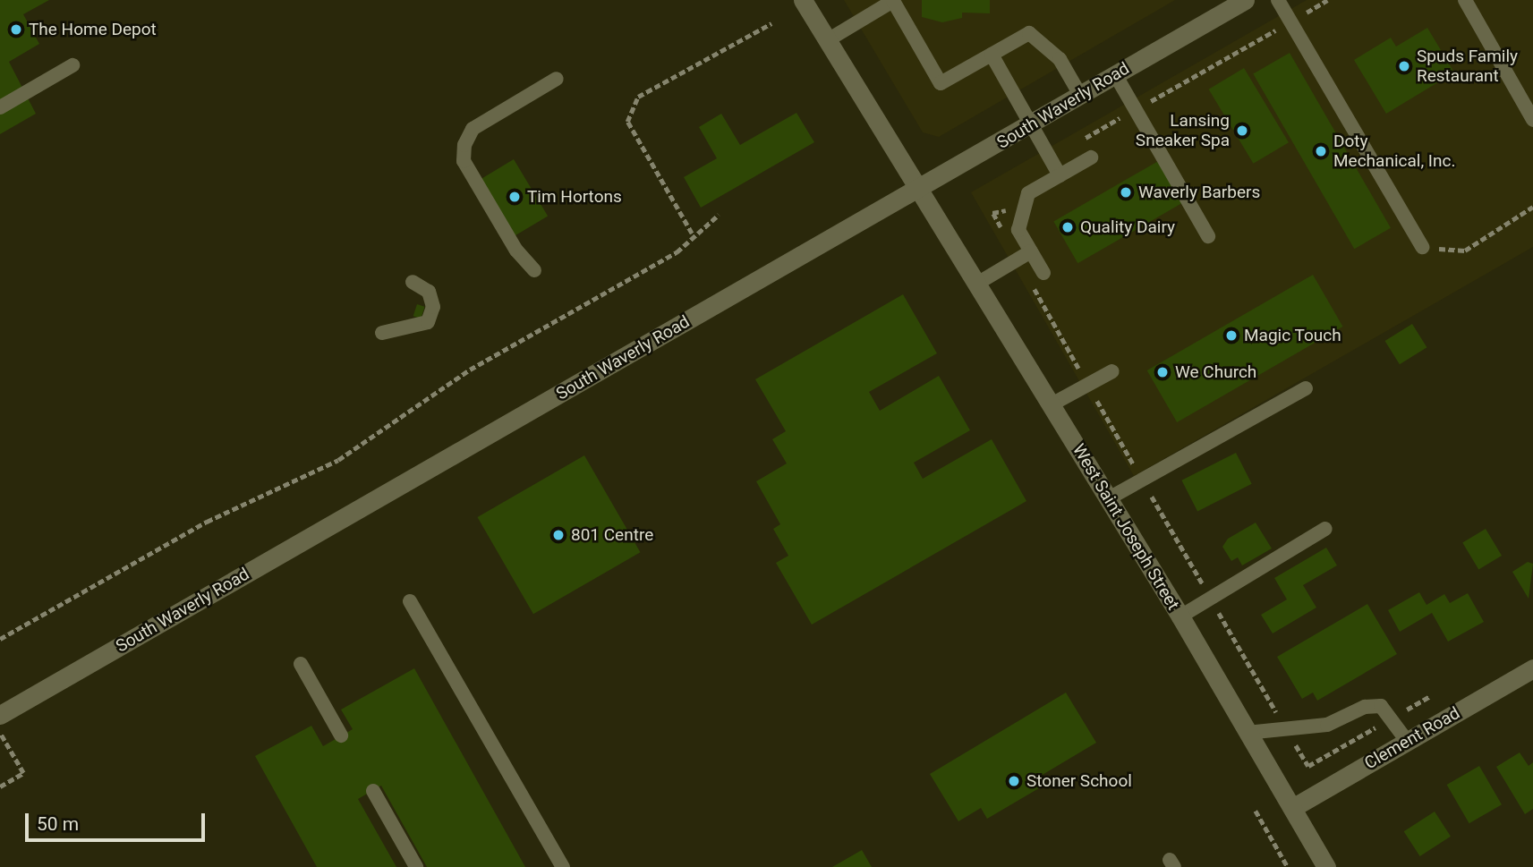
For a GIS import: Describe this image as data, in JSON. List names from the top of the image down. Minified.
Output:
{"streets":{"main road":["South Waverly Road","West Saint Joseph Street","Clement Road"]},"crossings":[["South Waverly Road","West Saint Joseph Street"],["West Saint Joseph Street","Clement Road"]],"places":["The Home Depot","Spuds Family Restaurant","Lansing Sneaker Spa","Doty Mechanical, Inc.","Waverly Barbers","Tim Hortons","Quality Dairy","Magic Touch","We Church","801 Centre","Stoner School"],"scale_bar":"50 m"}
